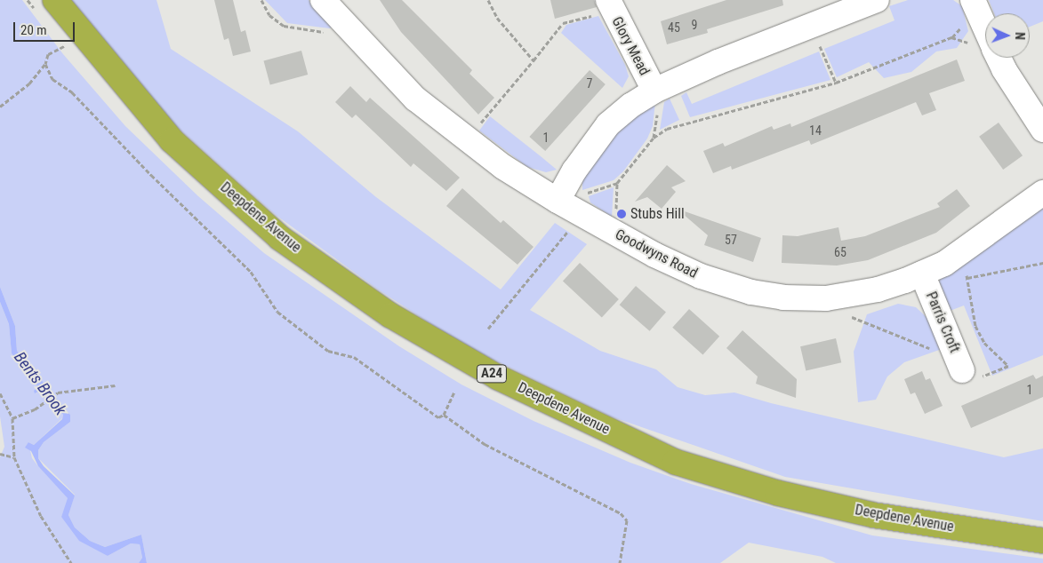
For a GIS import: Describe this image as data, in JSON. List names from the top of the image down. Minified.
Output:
{"streets":{"highway":["Deepdene Avenue","A24"],"street":["Glory Mead","Goodwyns Road","Parris Croft"]},"crossings":[["Goodwyns Road","Parris Croft"]],"water":["Bents Brook"],"places":["Stubs Hill"],"house_numbers":["9","45","7","14","1","57","65","1"],"scale_bar":"20 m","north":"right"}
